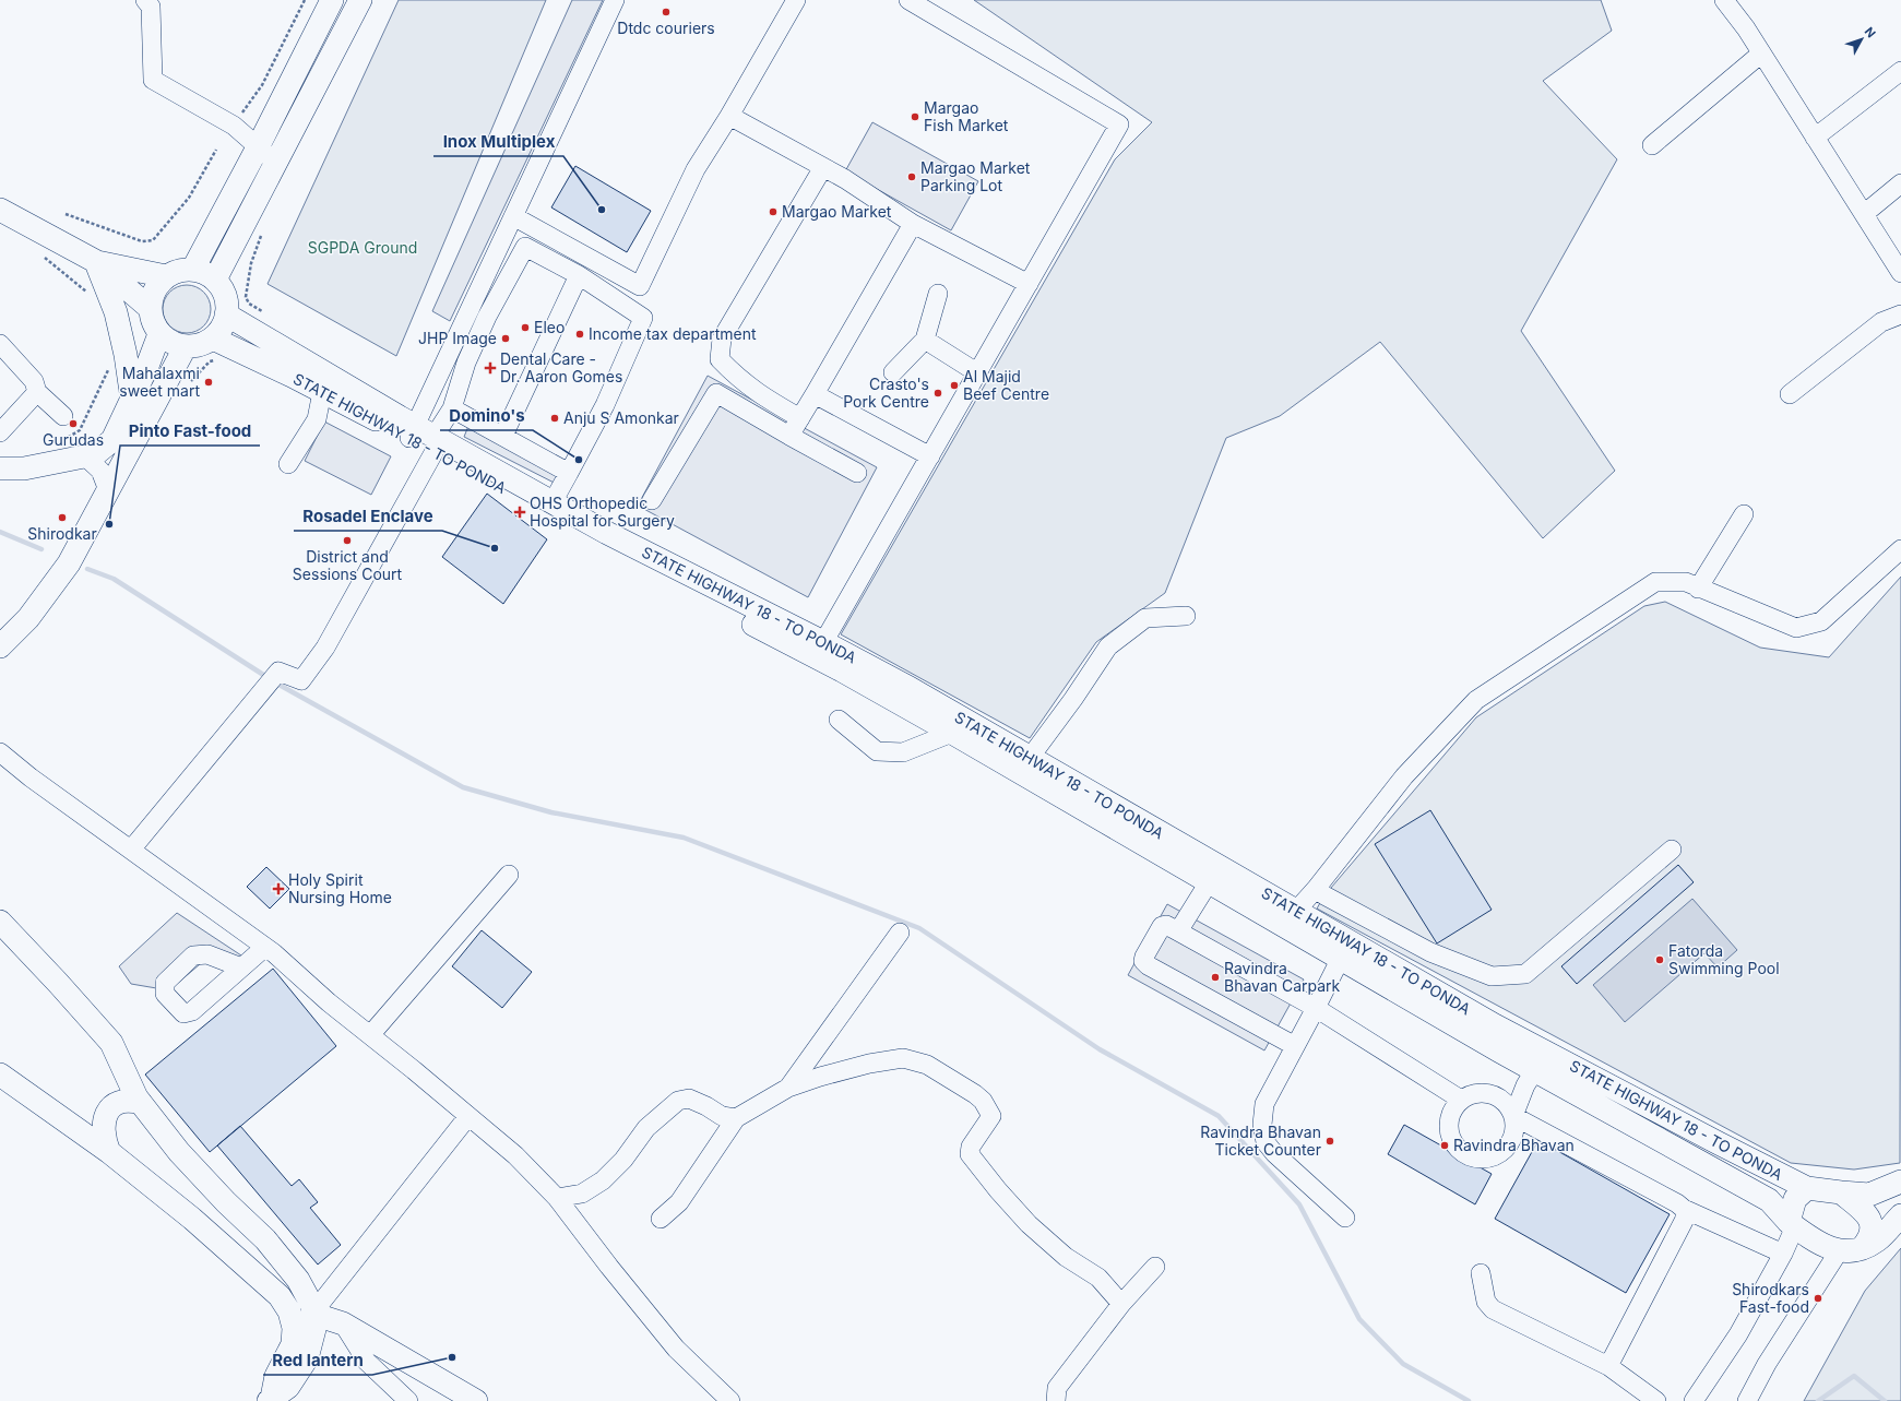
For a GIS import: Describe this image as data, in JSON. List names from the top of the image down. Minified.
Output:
{"streets":{"main road":["STATE HIGHWAY 18 - TO PONDA"]},"parks":["SGPDA Ground"],"places":{"other":["Dtdc couriers","Margao Fish Market","Margao Market Parking Lot","Inox Multiplex","Margao Market","Eleo","Income tax department","JHP Image","Mahalaxmi sweet mart","Al Majid Beef Centre","Crasto's Pork Centre","Anju S Amonkar","Gurudas","Domino's","Shirodkar","Pinto Fast-food","District and Sessions Court","Rosadel Enclave","Fatorda Swimming Pool","Ravindra Bhavan Carpark","Ravindra Bhavan Ticket Counter","Ravindra Bhavan","Shirodkars Fast-food","Red lantern"],"health":["Dental Care - Dr. Aaron Gomes","OHS Orthopedic Hospital for Surgery","Holy Spirit Nursing Home"]},"north":"top right"}
